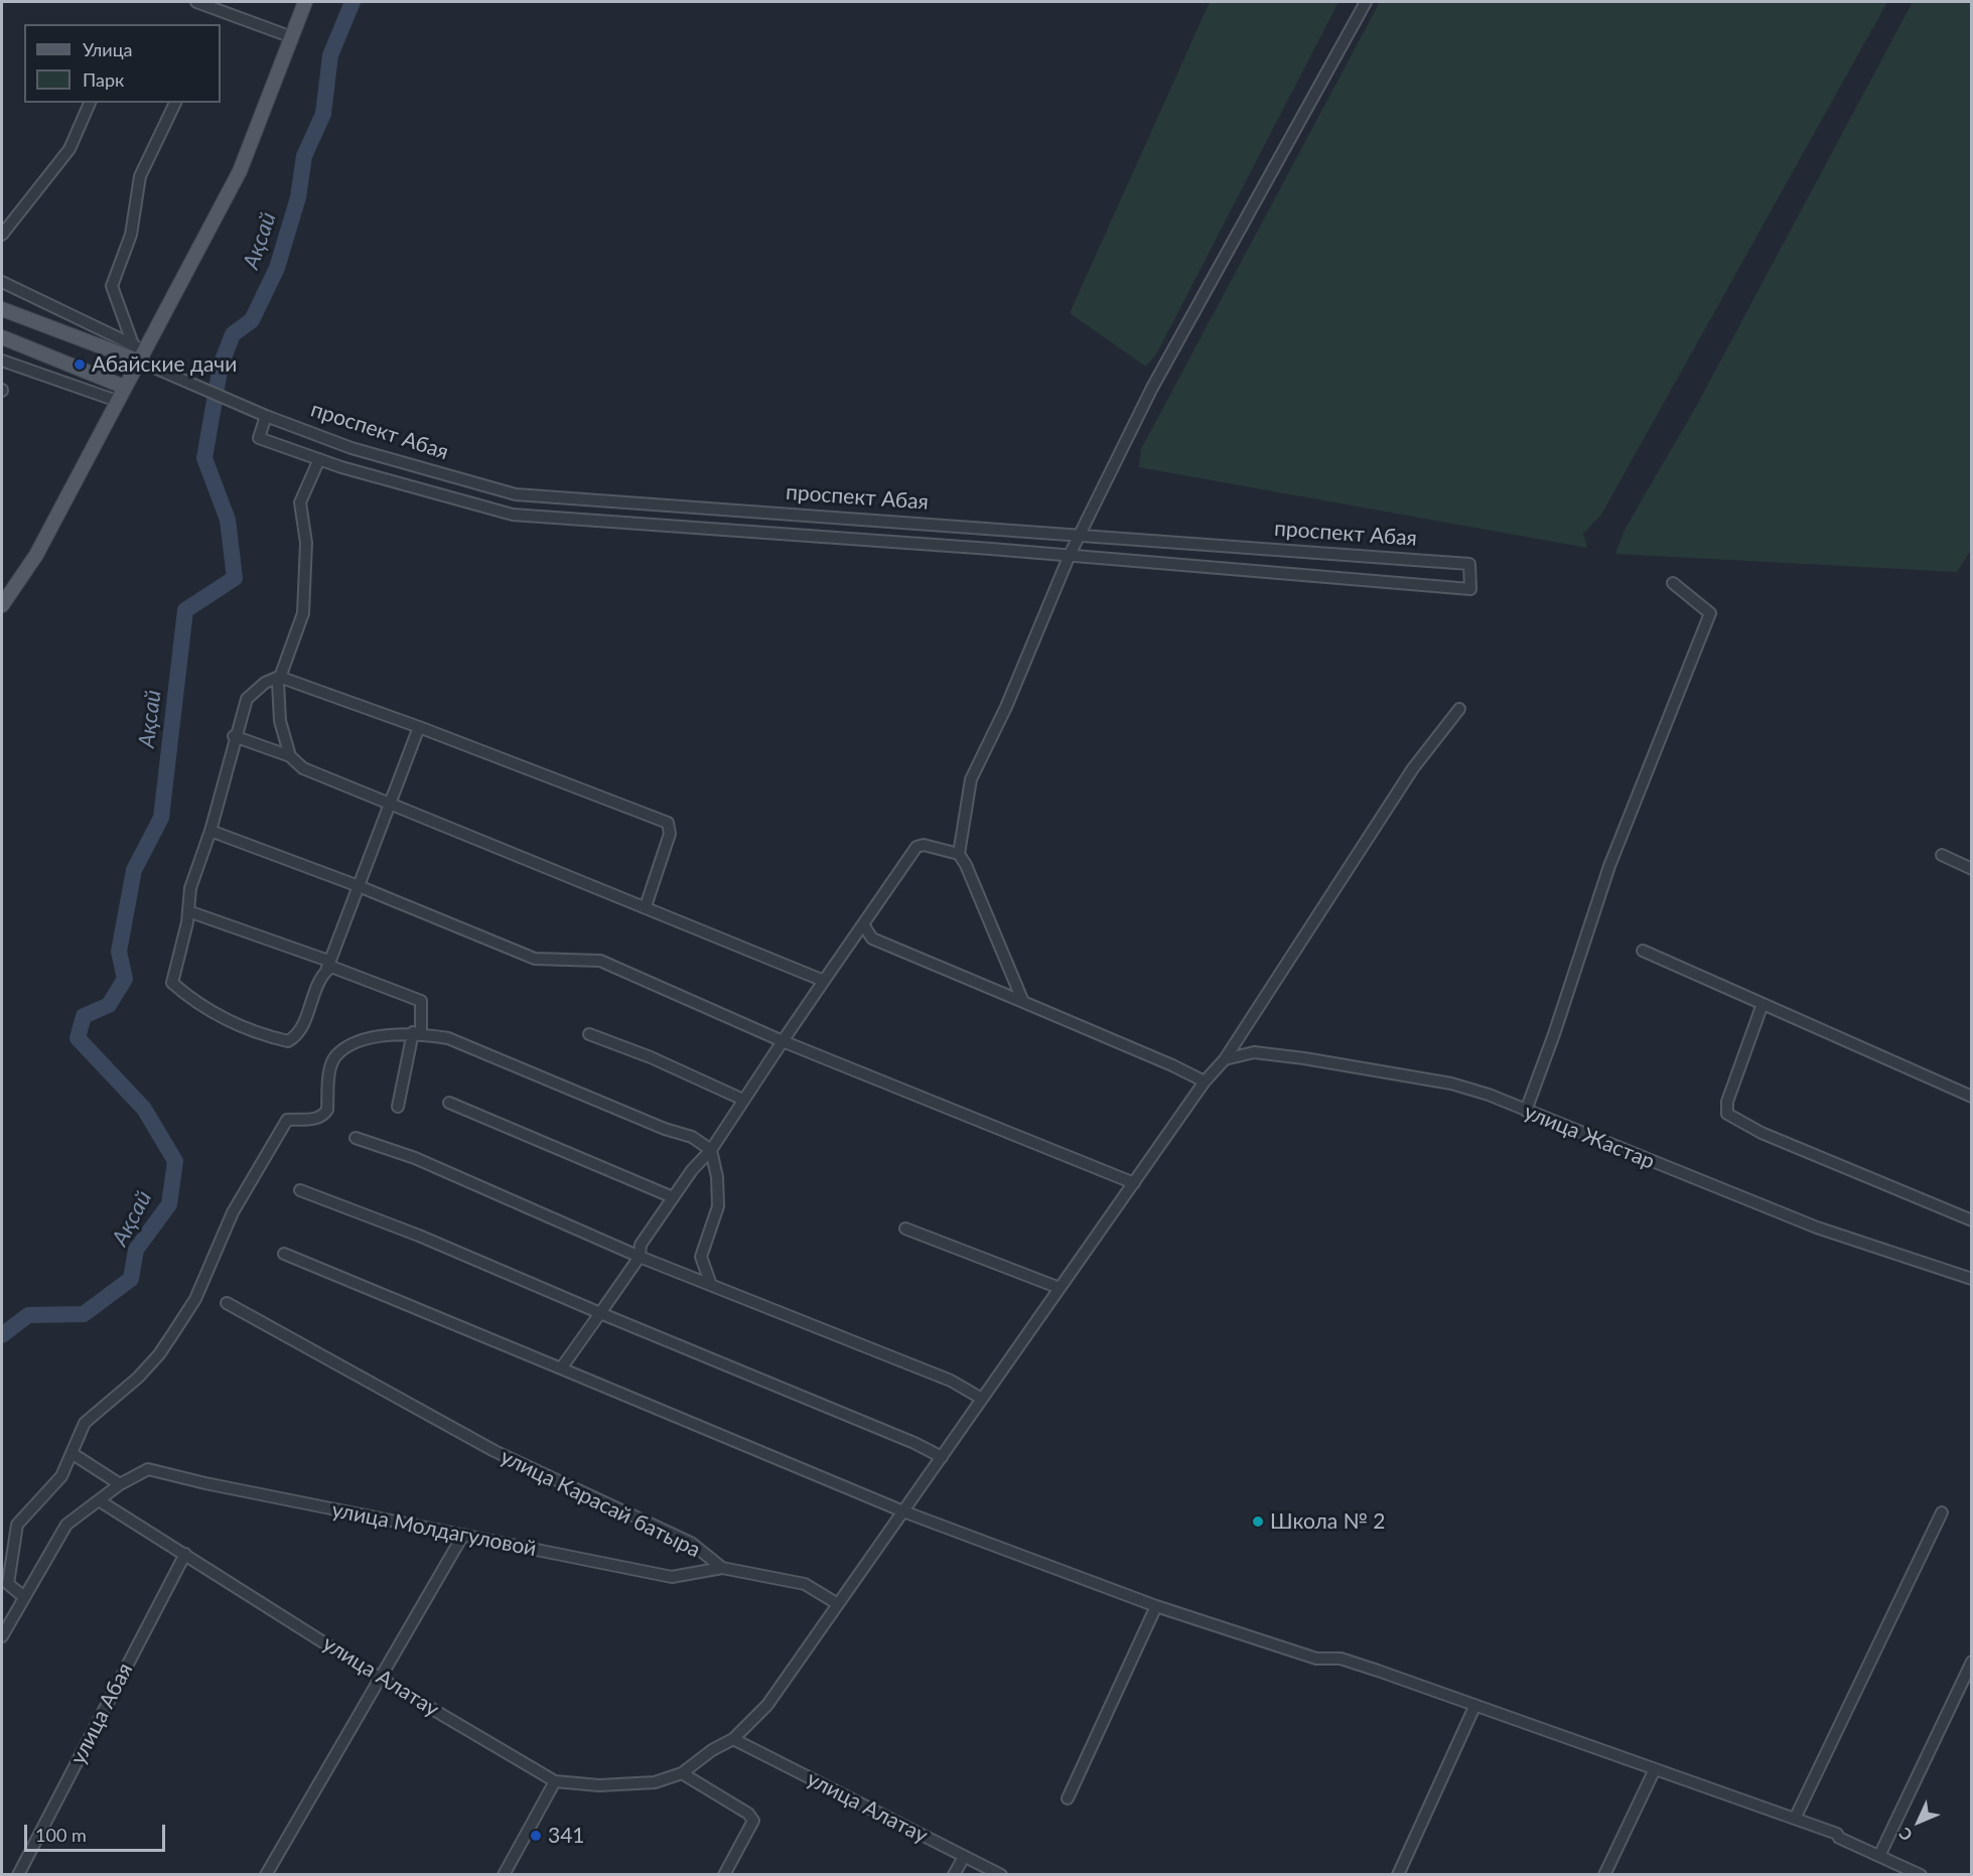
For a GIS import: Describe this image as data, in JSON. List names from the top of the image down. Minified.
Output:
{"streets":{"main road":["проспект Абая"],"street":["улица Жастар","улица Карасай батыра","улица Молдагуловой","улица Алатау","улица Абая"]},"crossings":[["улица Карасай батыра","улица Молдагуловой"],["улица Алатау","улица Абая"]],"water":["Ақсай"],"places":["Абайские дачи","Школа № 2","341"],"legend":["Улица","Парк"],"scale_bar":"100 m","north":"bottom left"}
